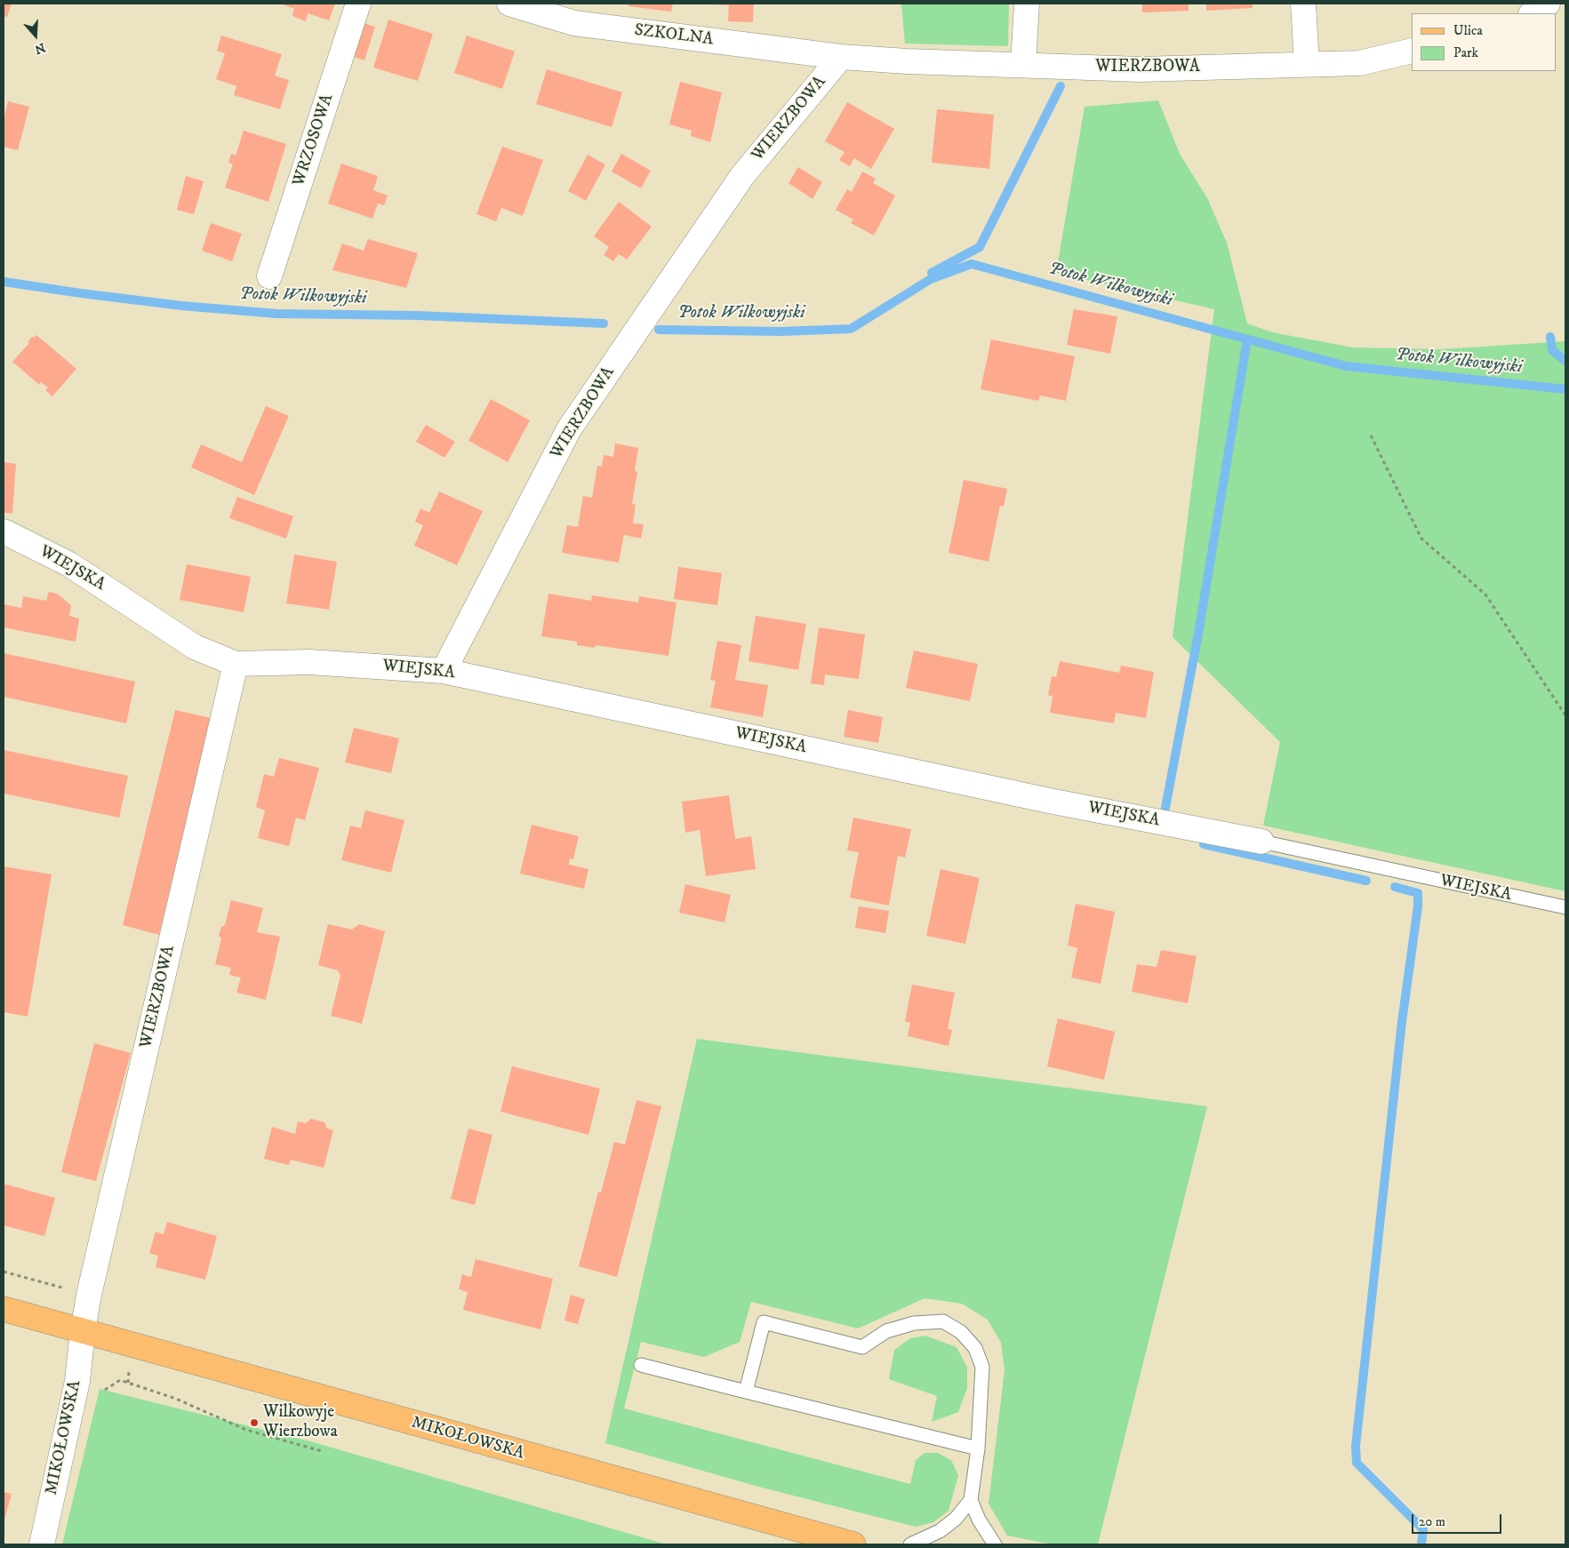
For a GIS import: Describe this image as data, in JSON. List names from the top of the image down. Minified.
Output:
{"streets":{"main road":["MIKOŁOWSKA"],"street":["SZKOLNA","WIERZBOWA","WRZOSOWA","WIEJSKA"]},"crossings":[["SZKOLNA","WIERZBOWA"],["WIERZBOWA","WIEJSKA"],["WIERZBOWA","MIKOŁOWSKA"]],"water":["Potok Wilkowyjski"],"places":["Wilkowyje Wierzbowa"],"legend":["Ulica","Park"],"scale_bar":"20 m","north":"bottom"}
